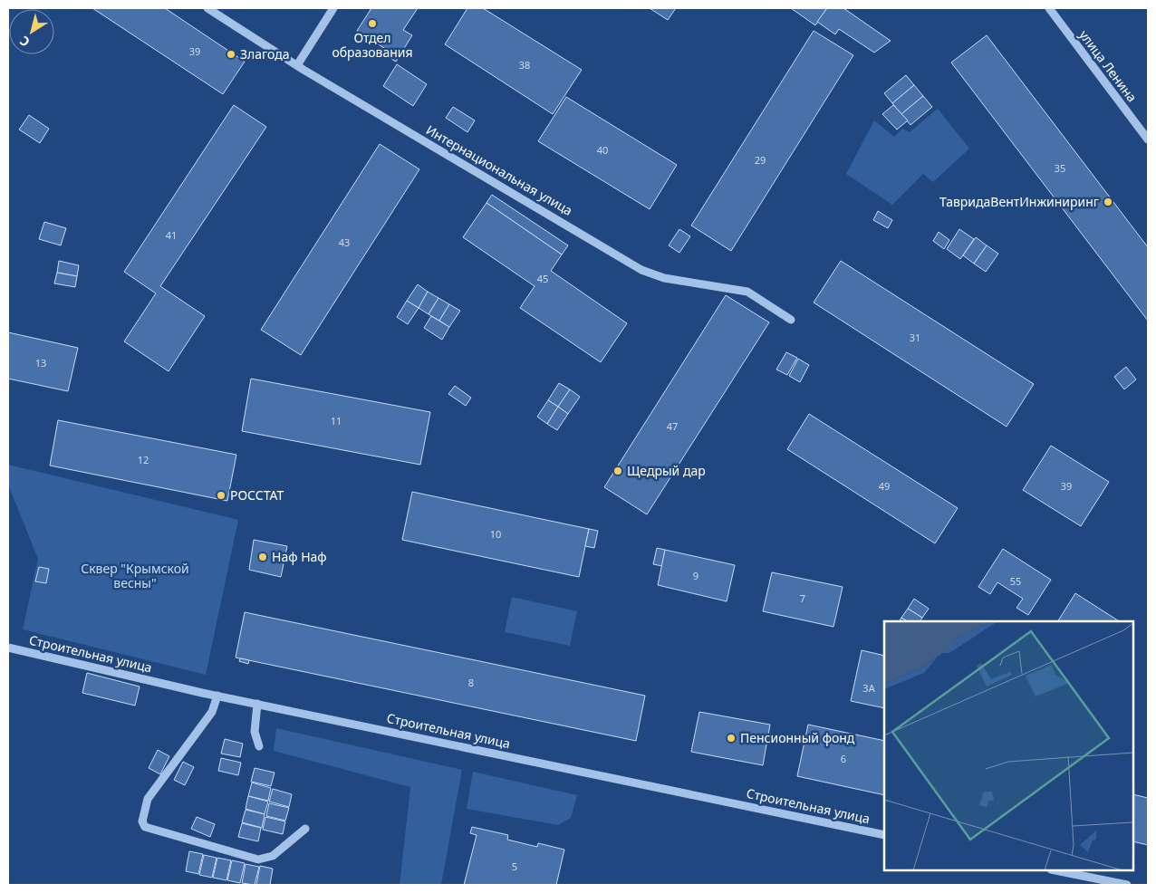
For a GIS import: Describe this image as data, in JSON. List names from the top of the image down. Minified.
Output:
{"streets":{"street":["улица Ленина","Интернациональная улица","Строительная улица"]},"parks":["Сквер \"Крымской весны\""],"places":["Отдел образования","Злагода","ТавридаВентИнжиниринг","Щедрый дар","РОССТАТ","Наф Наф","Пенсионный фонд"],"house_numbers":["39","38","40","29","35","41","43","45","31","13","11","47","12","49","39","10","9","55","7","8","3А","6","5"],"north":"bottom left"}
